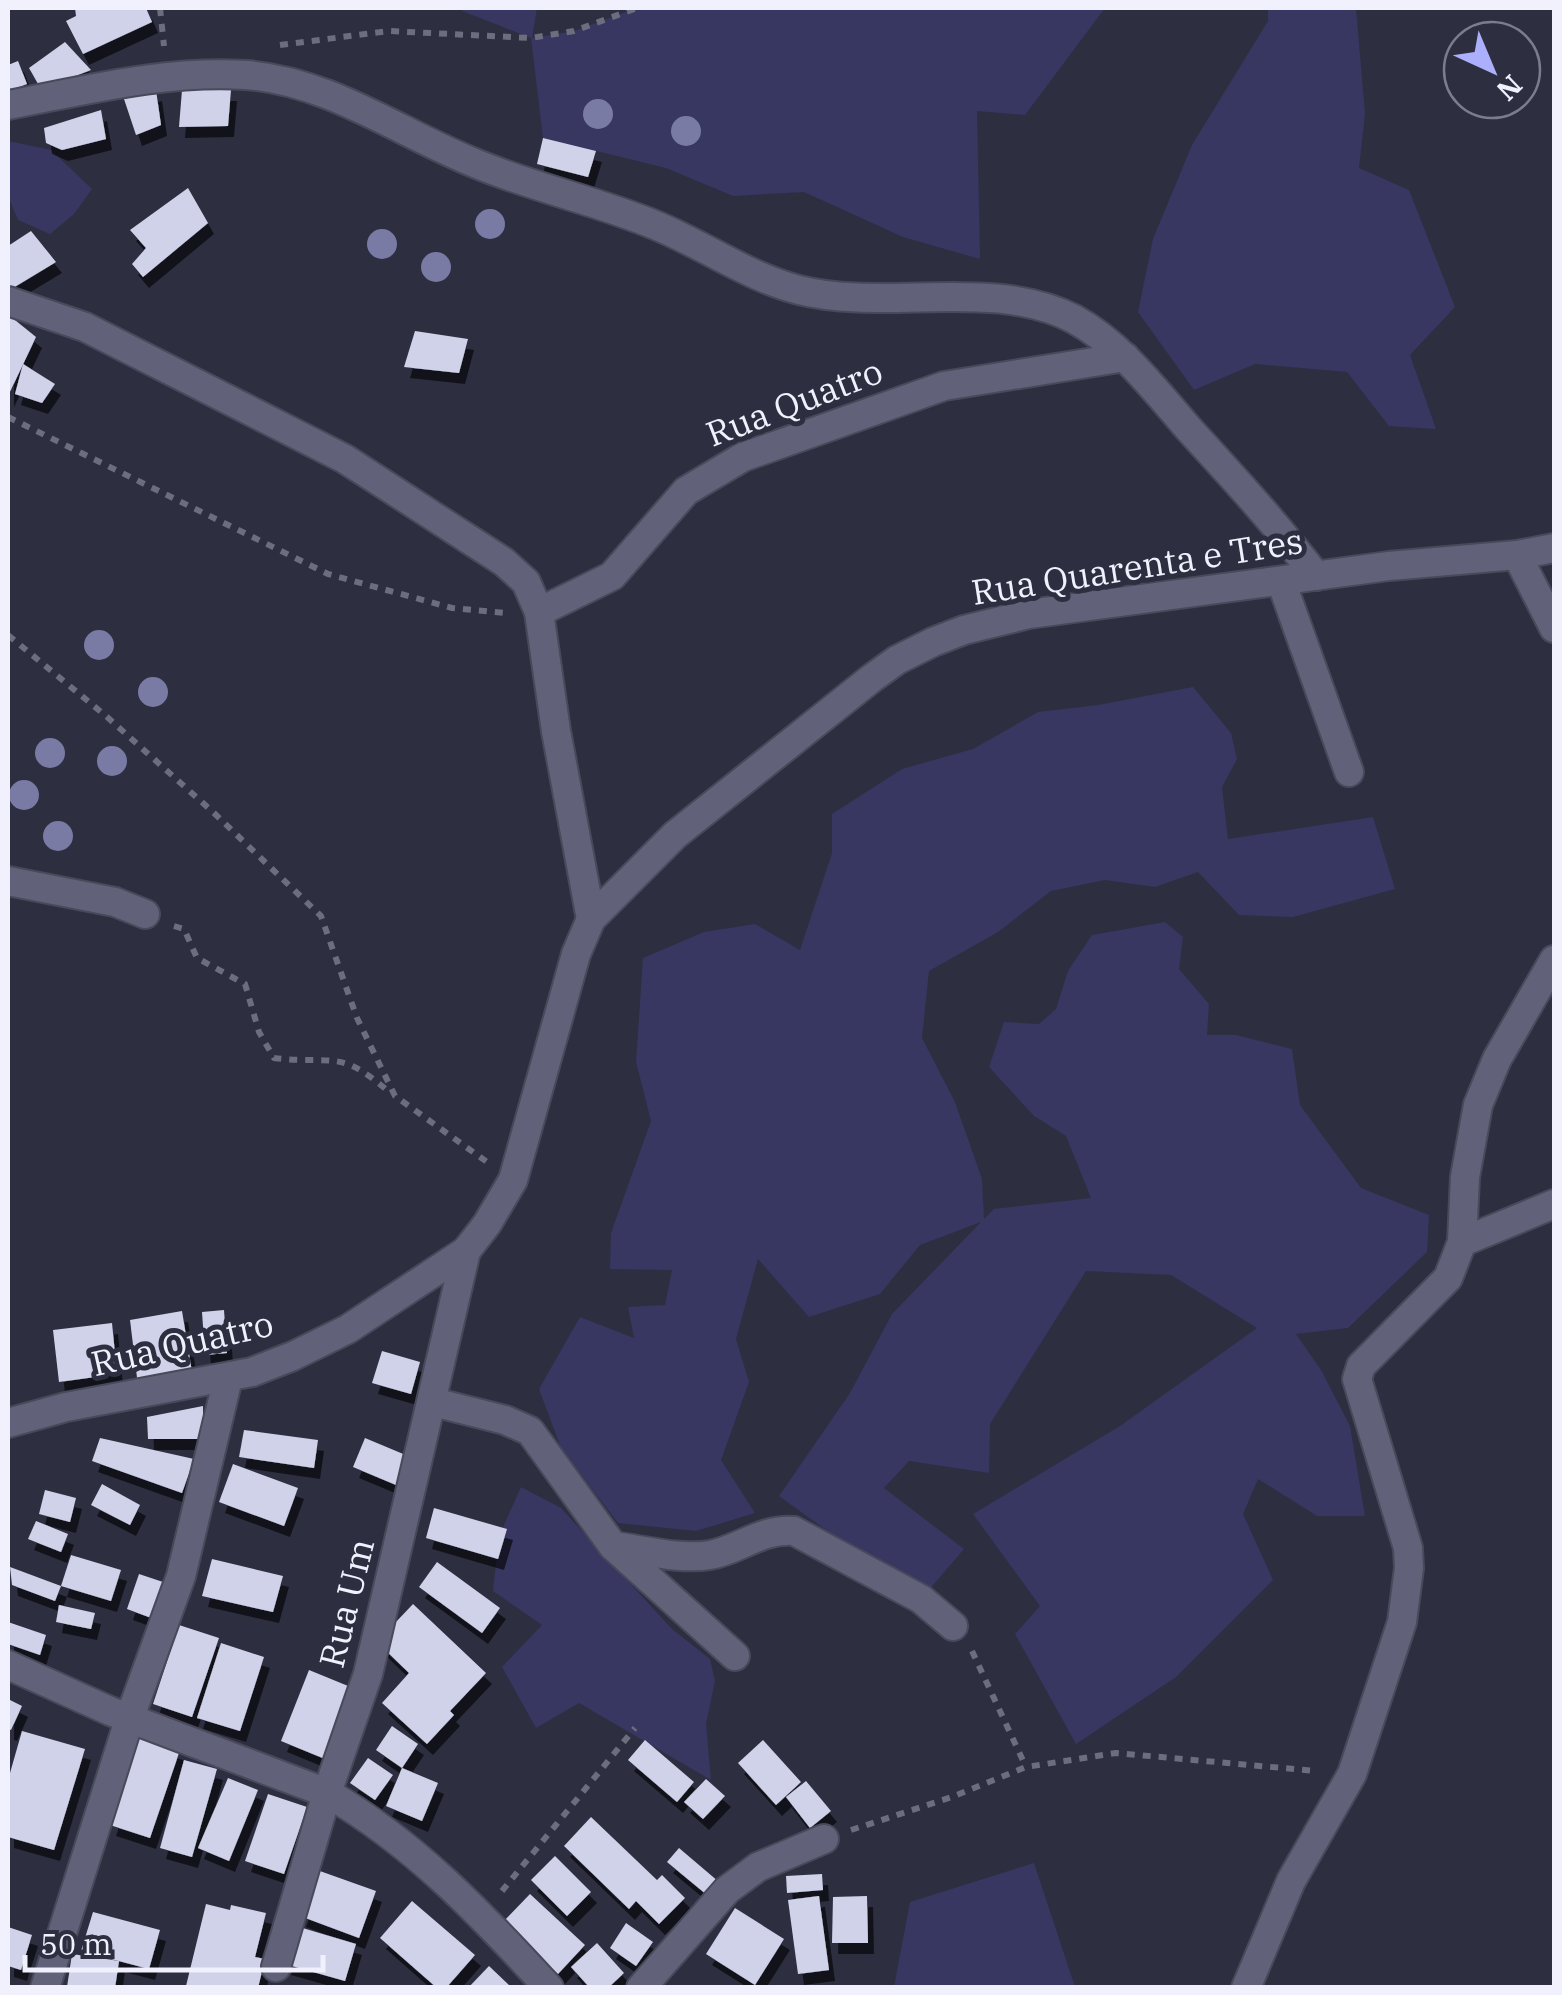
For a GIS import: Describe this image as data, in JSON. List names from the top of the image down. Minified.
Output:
{"streets":{"street":["Rua Quatro","Rua Quarenta e Tres","Rua Um"]},"crossings":[["Rua Quatro","Rua Um"]],"scale_bar":"50 m","north":"bottom right"}
